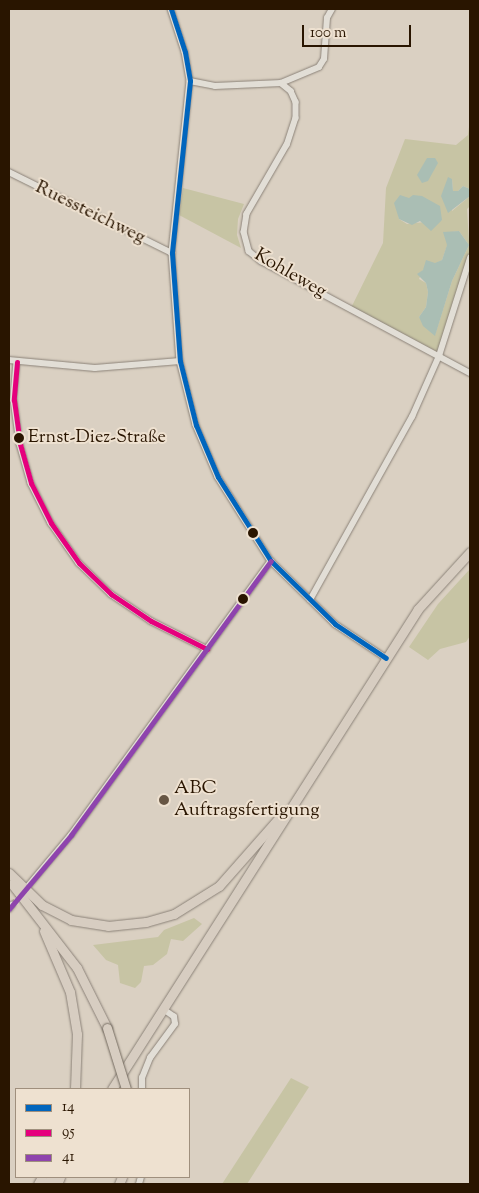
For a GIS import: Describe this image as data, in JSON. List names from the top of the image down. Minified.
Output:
{"streets":{"street":["Ruessteichweg","Kohleweg"]},"places":["Ernst-Diez-Straße","ABC Auftragsfertigung"],"lines":["transit line 14","transit line 95","transit line 41"],"legend":["14","95","41"],"scale_bar":"100 m"}
